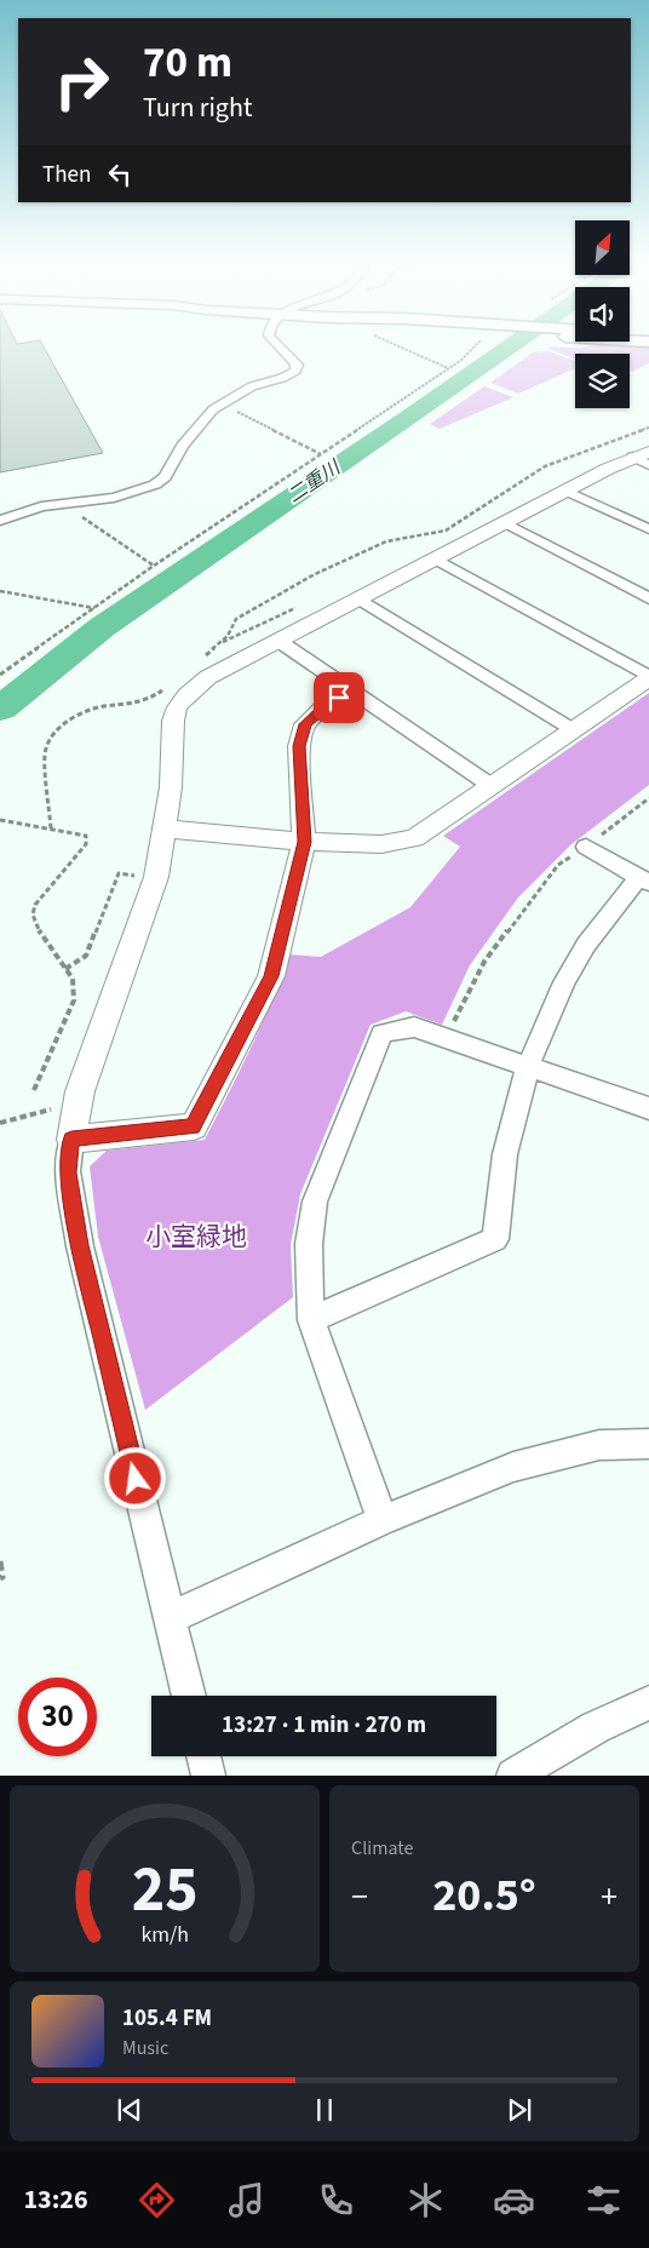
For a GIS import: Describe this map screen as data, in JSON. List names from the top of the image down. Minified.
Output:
{"water":["二重川"],"parks":["小室緑地"],"north":"top right","page":{"turn":["70 m","Turn right"],"then":"Then","limit":"30","trip":"13:27 · 1 min · 270 m","tile":"Climate","heat":["−","20.5°","+"],"song":["105.4 FM","Music"],"tabs":"13:26","gauge":["25","km/h"]}}
